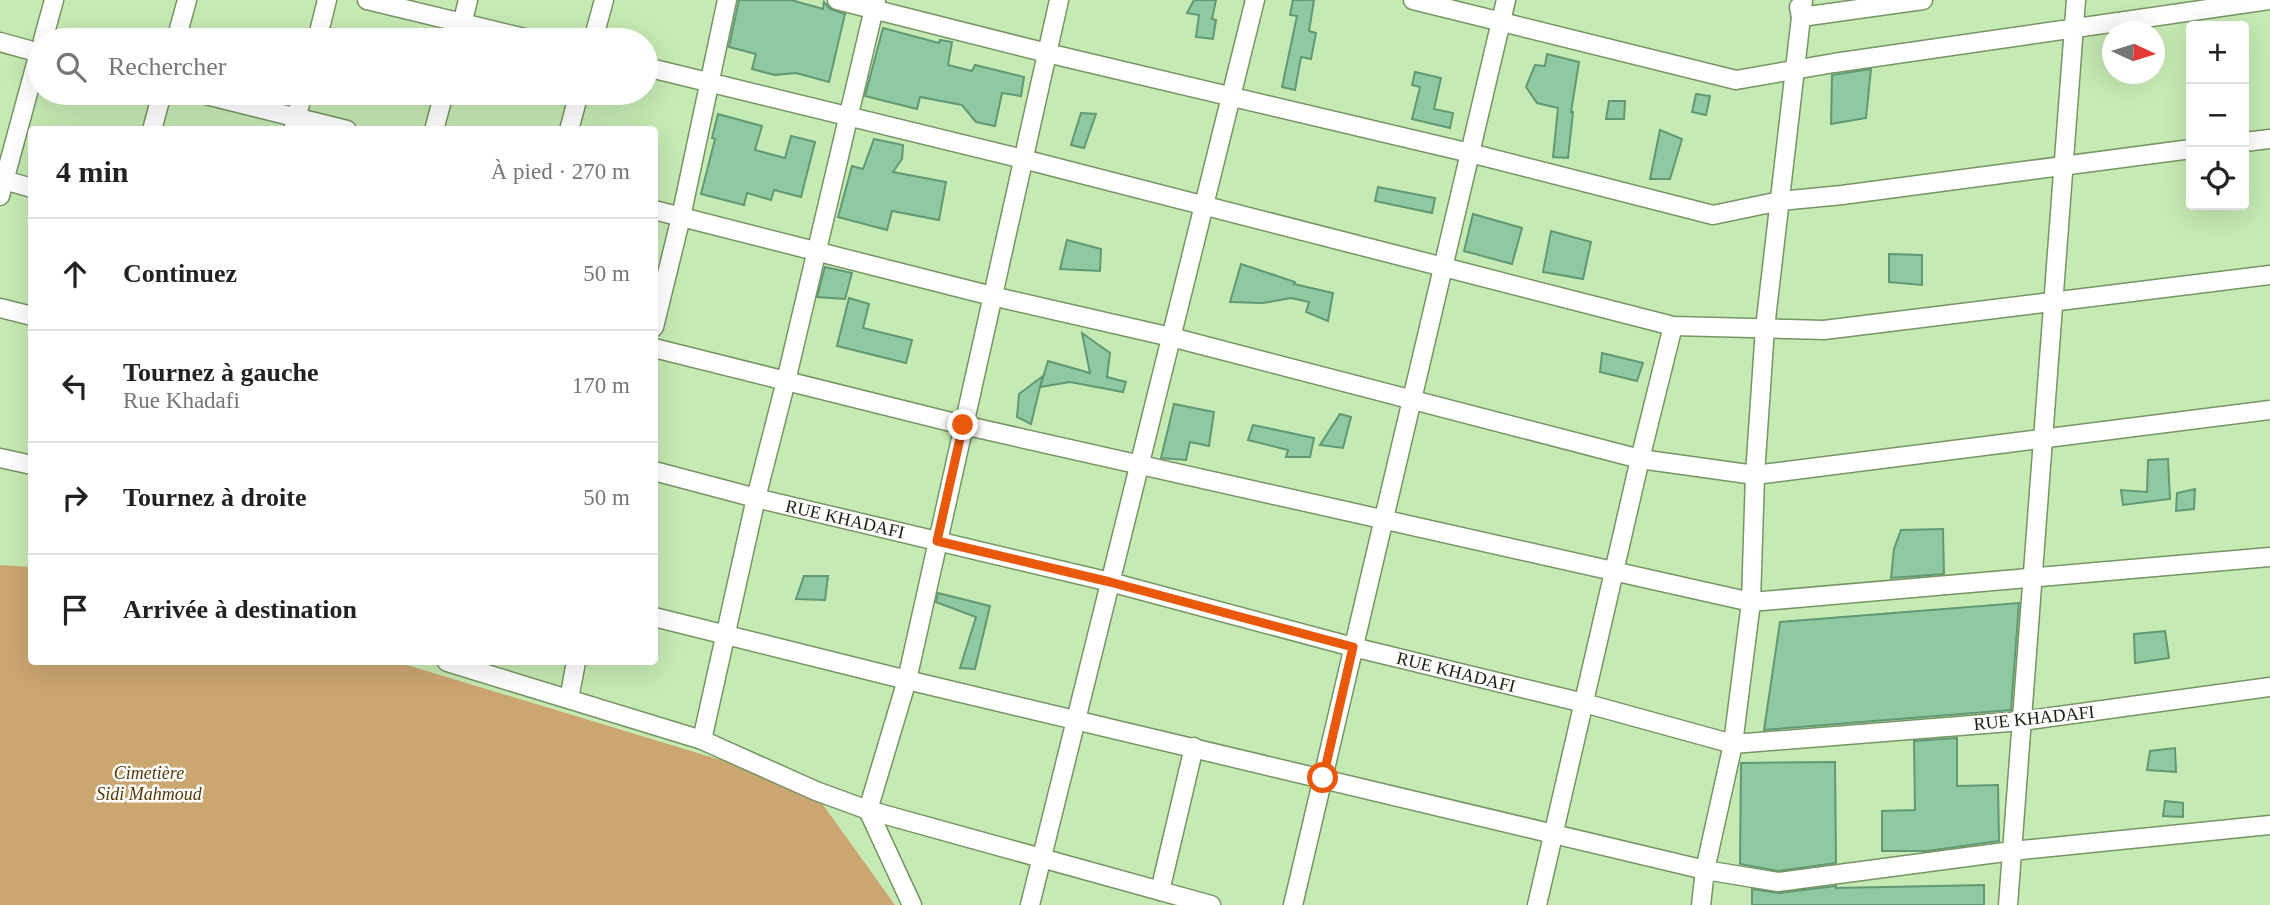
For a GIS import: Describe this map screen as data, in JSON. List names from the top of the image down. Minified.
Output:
{"streets":{"street":["RUE KHADAFI"]},"parks":["Cimetière Sidi Mahmoud"],"north":"right","page":{"map_buttons":["+","−"],"search":"Rechercher","heading":["4 min","À pied · 270 m"],"list":[["Continuez","50 m"],["Tournez à gauche","Rue Khadafi","170 m"],["Tournez à droite","50 m"],"Arrivée à destination"]}}
